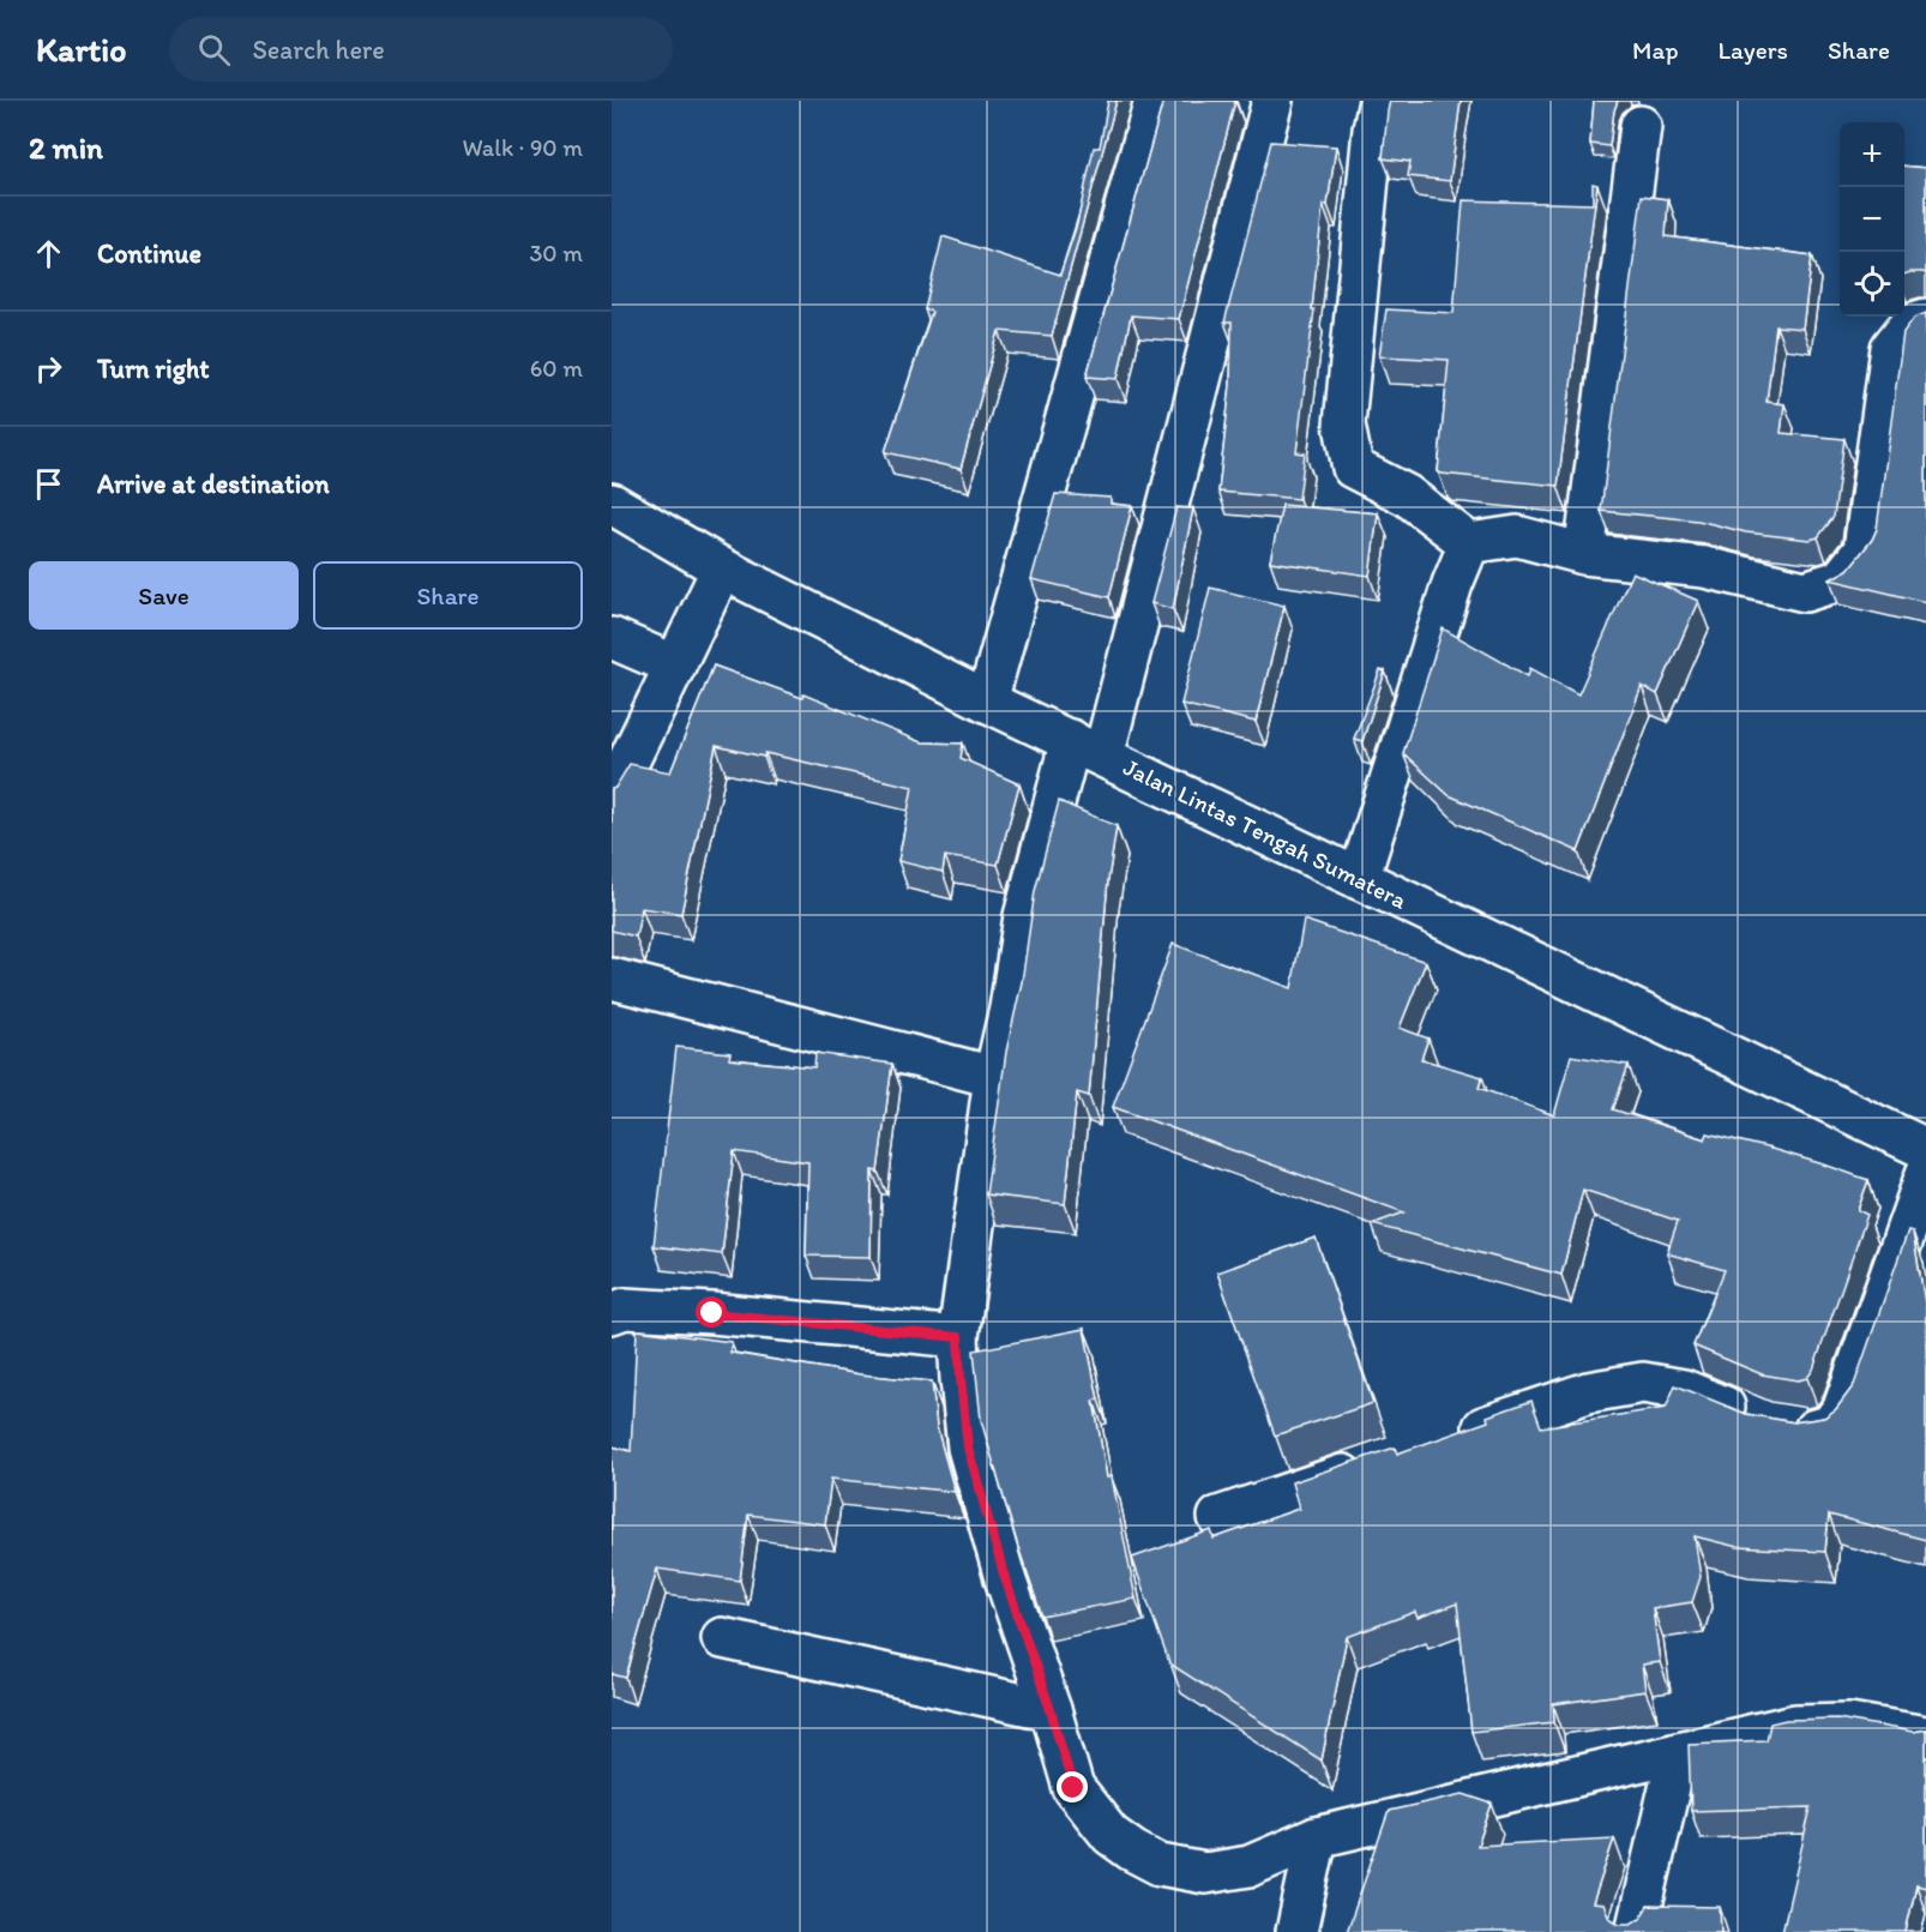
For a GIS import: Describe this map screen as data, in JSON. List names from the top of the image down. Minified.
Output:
{"streets":{"main road":["Jalan Lintas Tengah Sumatera"]},"page":{"header":"Kartio","search":"Search here","nav":["Map","Layers","Share"],"heading":["2 min","Walk · 90 m"],"map_buttons":["+","−"],"list":[["Continue","30 m"],["Turn right","60 m"],"Arrive at destination"],"buttons":["Save","Share"]}}
